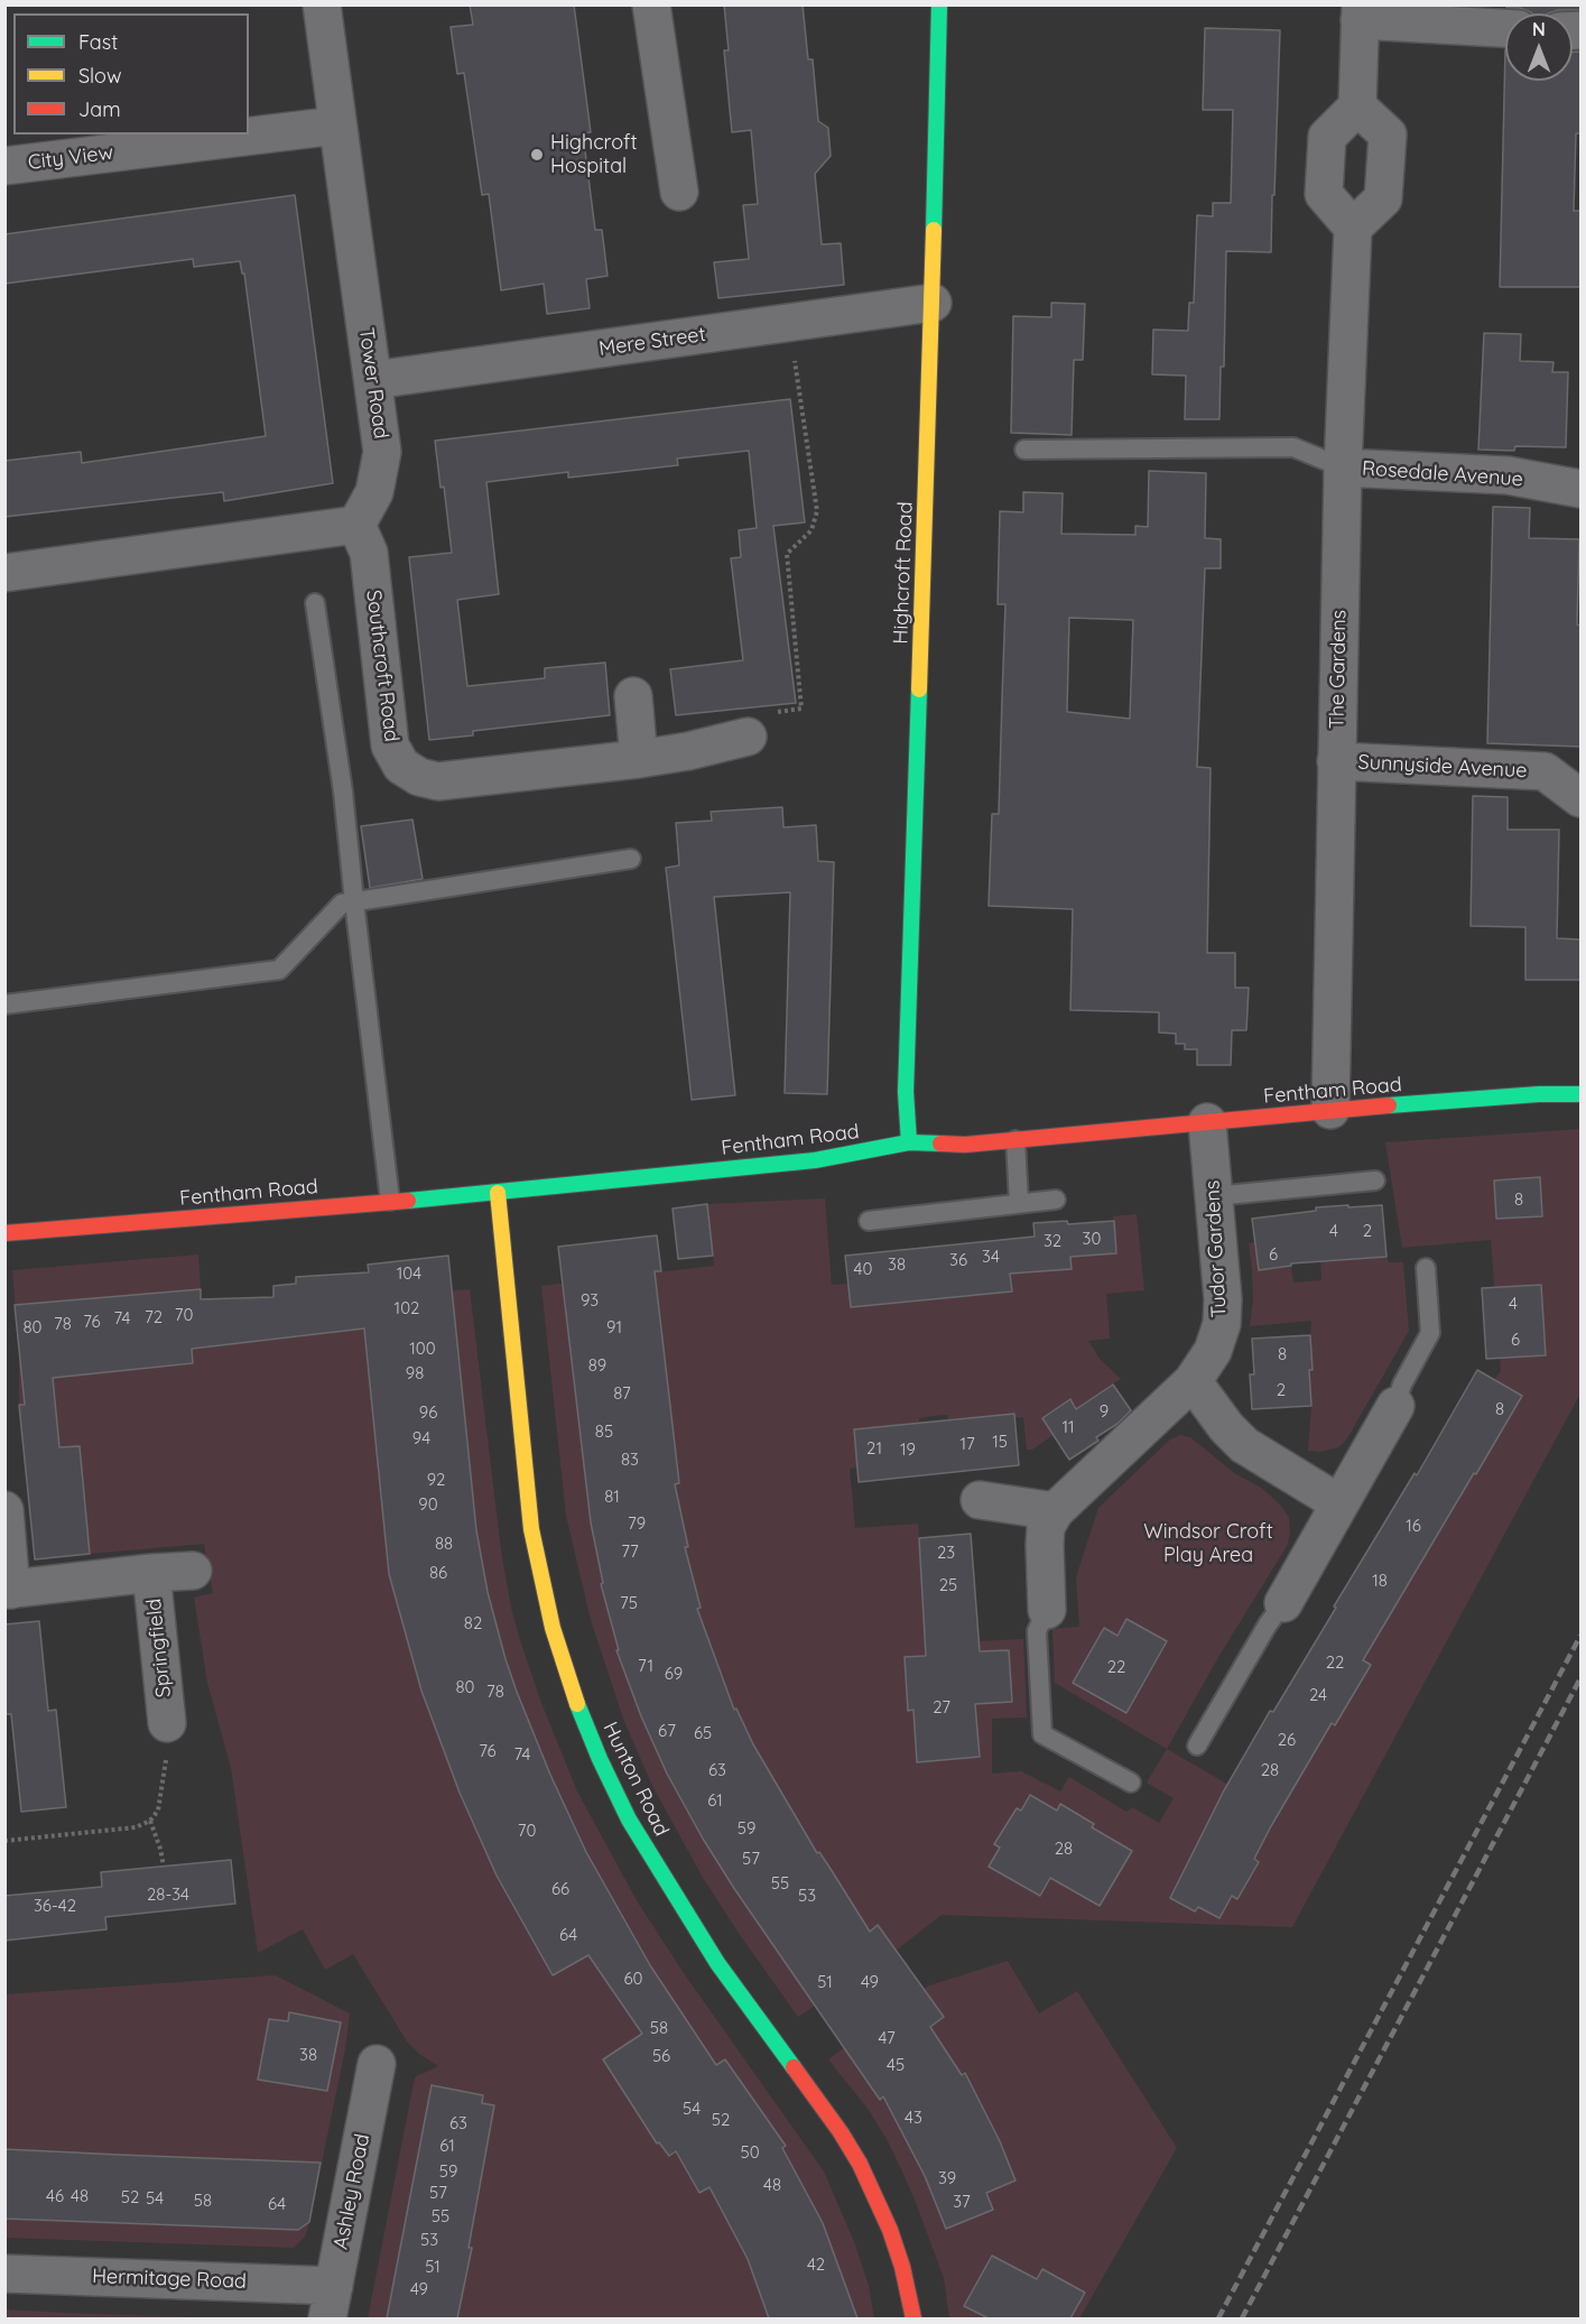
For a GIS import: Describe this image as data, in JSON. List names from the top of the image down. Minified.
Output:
{"streets":{"street":["City View","Mere Street","Tower Road","Rosedale Avenue","Highcroft Road","Southcroft Road","The Gardens","Sunnyside Avenue","Fentham Road","Tudor Gardens","Springfield","Hunton Road","Ashley Road","Hermitage Road"]},"crossings":[["City View","Tower Road"],["Mere Street","Tower Road"],["Mere Street","Highcroft Road"],["Tower Road","Southcroft Road"],["Rosedale Avenue","The Gardens"],["Highcroft Road","Fentham Road"],["The Gardens","Sunnyside Avenue"],["The Gardens","Fentham Road"],["Fentham Road","Tudor Gardens"],["Fentham Road","Hunton Road"],["Ashley Road","Hermitage Road"]],"parks":["Windsor Croft Play Area"],"places":["Highcroft Hospital"],"house_numbers":["8","4","2","30","32","6","34","36","38","40","104","93","4","102","70","72","74","76","78","80","91","6","100","8","89","98","2","87","8","9","96","11","85","94","15","17","21","19","83","92","81","90","79","16","88","77","23","86","18","25","75","82","22","71","22","69","80","78","24","27","67","65","26","76","74","63","28","61","59","70","28","57","55","66","28-34","53","36-42","64","60","51","49","58","47","38","56","45","54","43","52","63","61","50","59","39","48","57","46","48","52","54","58","37","64","55","53","42","51","49"],"legend":["Fast","Slow","Jam"],"north":"top"}
